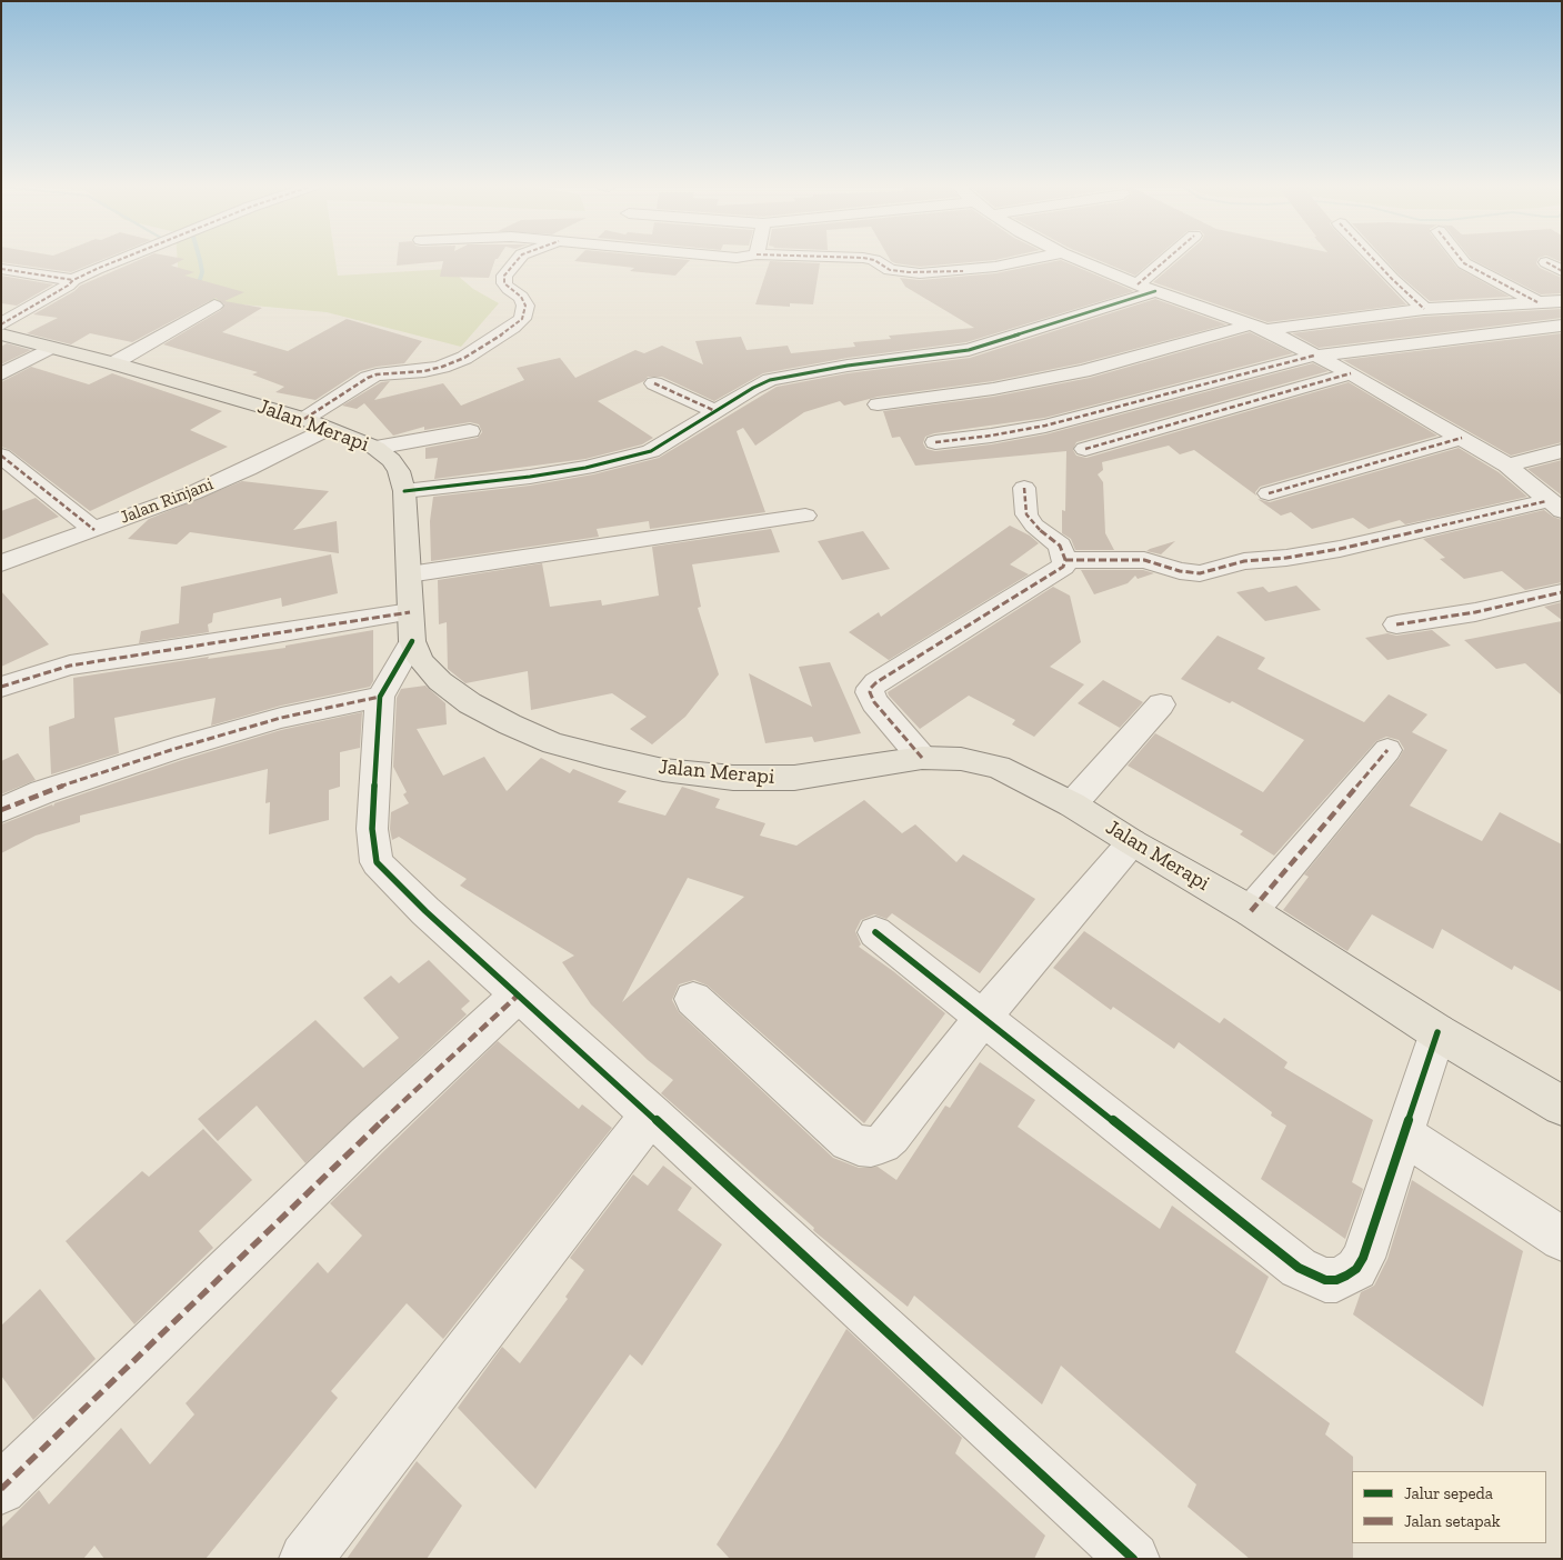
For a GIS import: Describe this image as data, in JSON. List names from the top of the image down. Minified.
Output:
{"streets":{"main road":["Jalan Merapi"],"street":["Jalan Rinjani"]},"crossings":[["Jalan Merapi","Jalan Rinjani"]],"legend":["Jalur sepeda","Jalan setapak"]}
